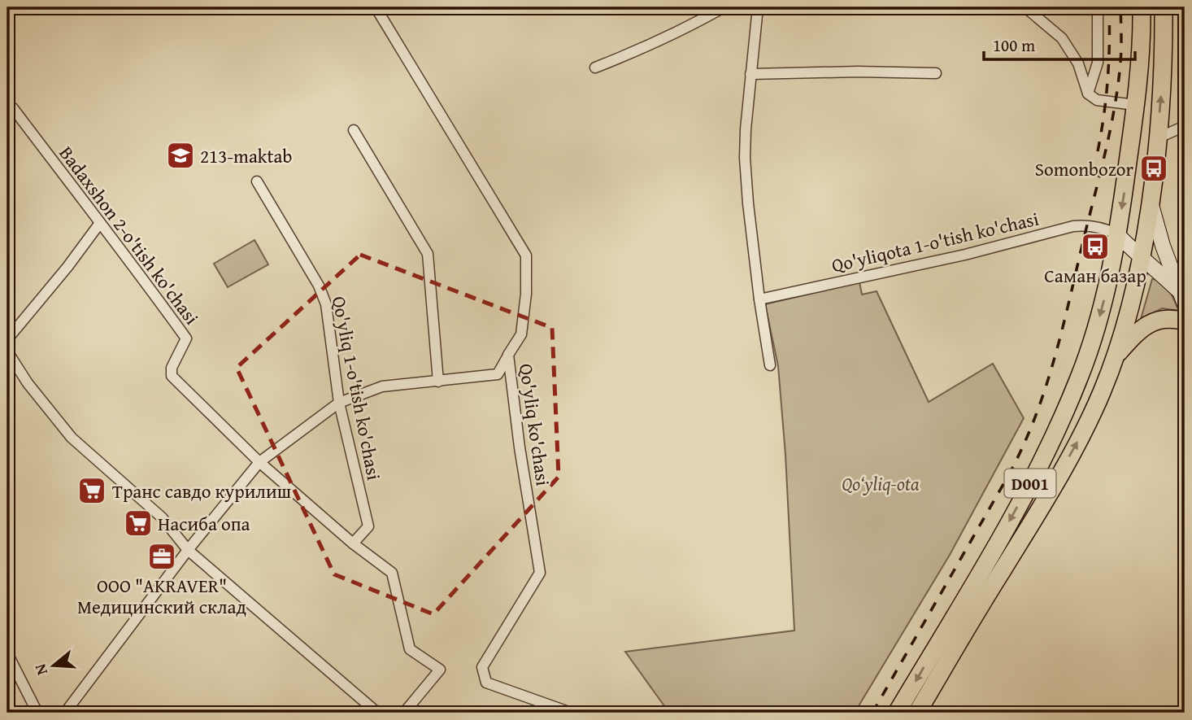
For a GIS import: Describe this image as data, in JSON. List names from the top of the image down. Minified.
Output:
{"streets":{"highway":["D001"],"street":["Badaxshon 2-o'tish ko'chasi","Qo'yliqota 1-o'tish ko'chasi","Qo'yliq 1-o'tish ko'chasi","Qo'yliq ko'chasi"]},"crossings":[["Qo'yliqota 1-o'tish ko'chasi","D001"]],"parks":["Qo‘yliq-ota"],"places":{"school or university":["213-maktab"],"bus stop":["Somonbozor","Саман базар"],"supermarket":["Транс савдо курилиш","Насиба опа"],"office":["ООО \"AKRAVER\" Медицинский склад"]},"scale_bar":"100 m","north":"left"}
